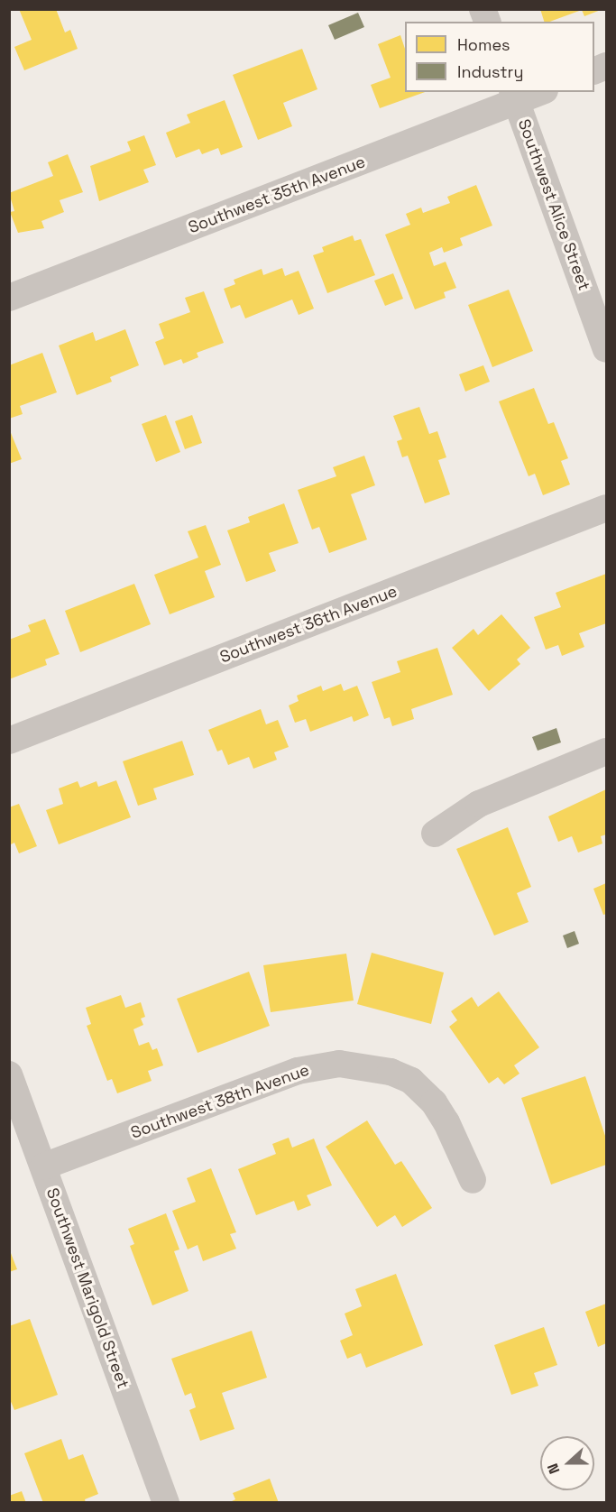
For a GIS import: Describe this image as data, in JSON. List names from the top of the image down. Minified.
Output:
{"streets":{"street":["Southwest 35th Avenue","Southwest Alice Street","Southwest 36th Avenue","Southwest 38th Avenue","Southwest Marigold Street"]},"crossings":[["Southwest 35th Avenue","Southwest Alice Street"],["Southwest 38th Avenue","Southwest Marigold Street"]],"legend":["Homes","Industry"],"north":"left"}
